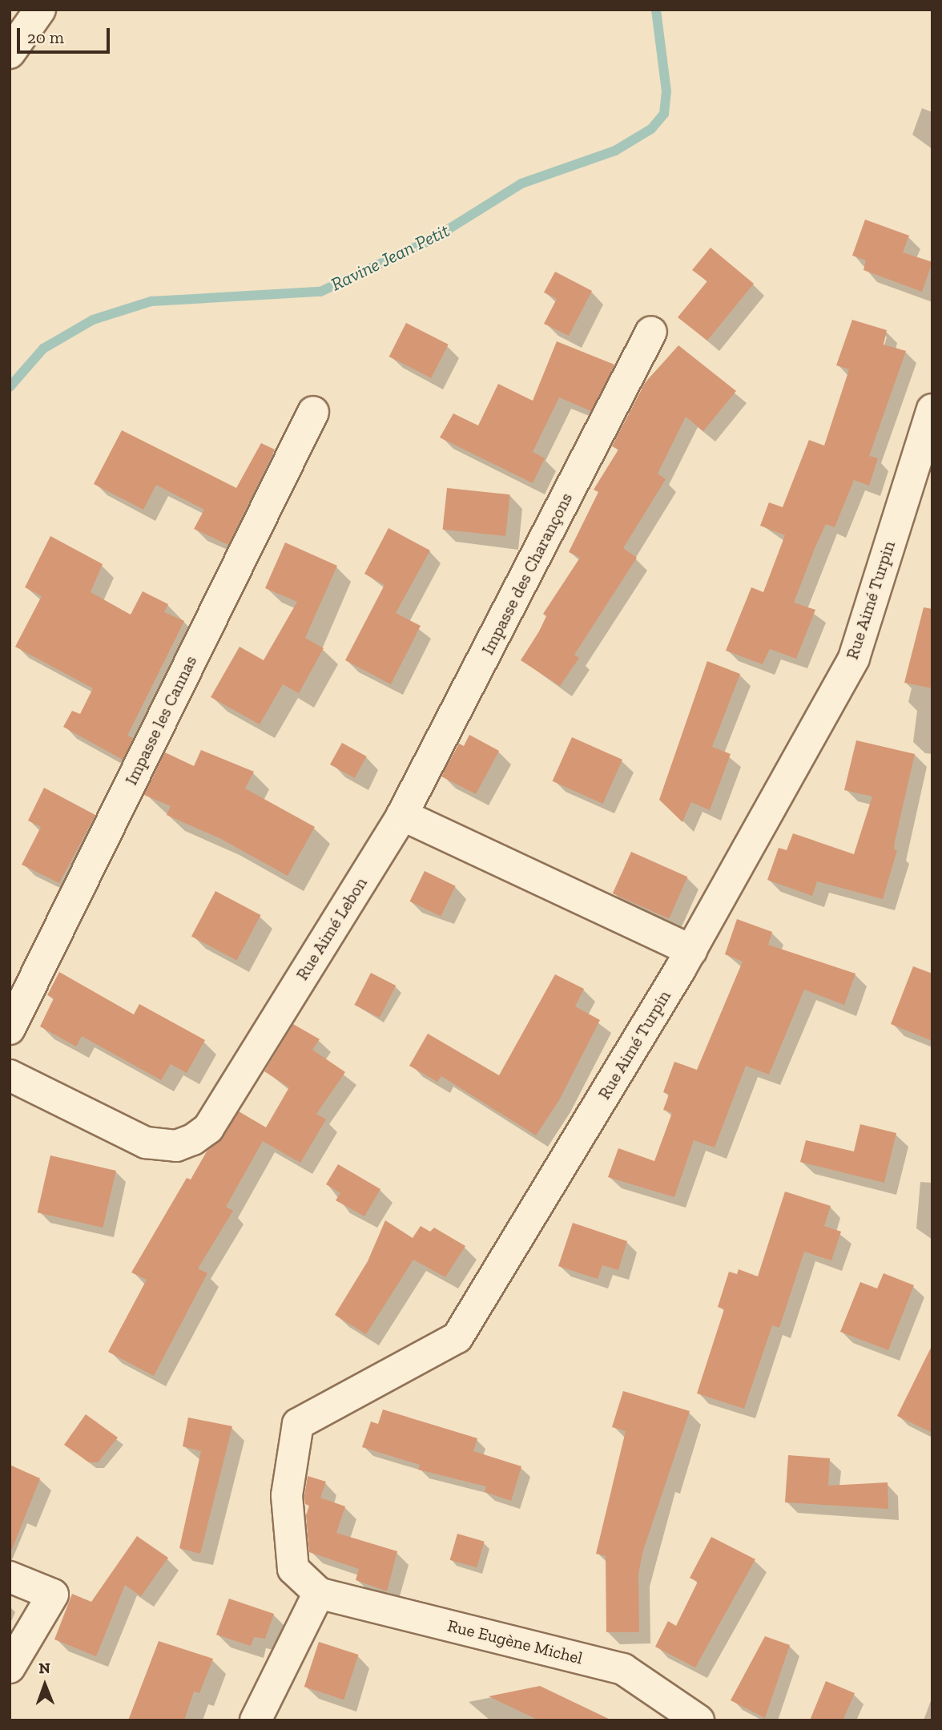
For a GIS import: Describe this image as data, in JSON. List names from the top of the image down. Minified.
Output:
{"streets":{"street":["Impasse des Charançons","Rue Aimé Turpin","Impasse les Cannas","Rue Aimé Lebon","Rue Eugène Michel"]},"crossings":[["Impasse des Charançons","Rue Aimé Lebon"],["Rue Aimé Turpin","Rue Eugène Michel"]],"water":["Ravine Jean Petit"],"scale_bar":"20 m","north":"top"}
